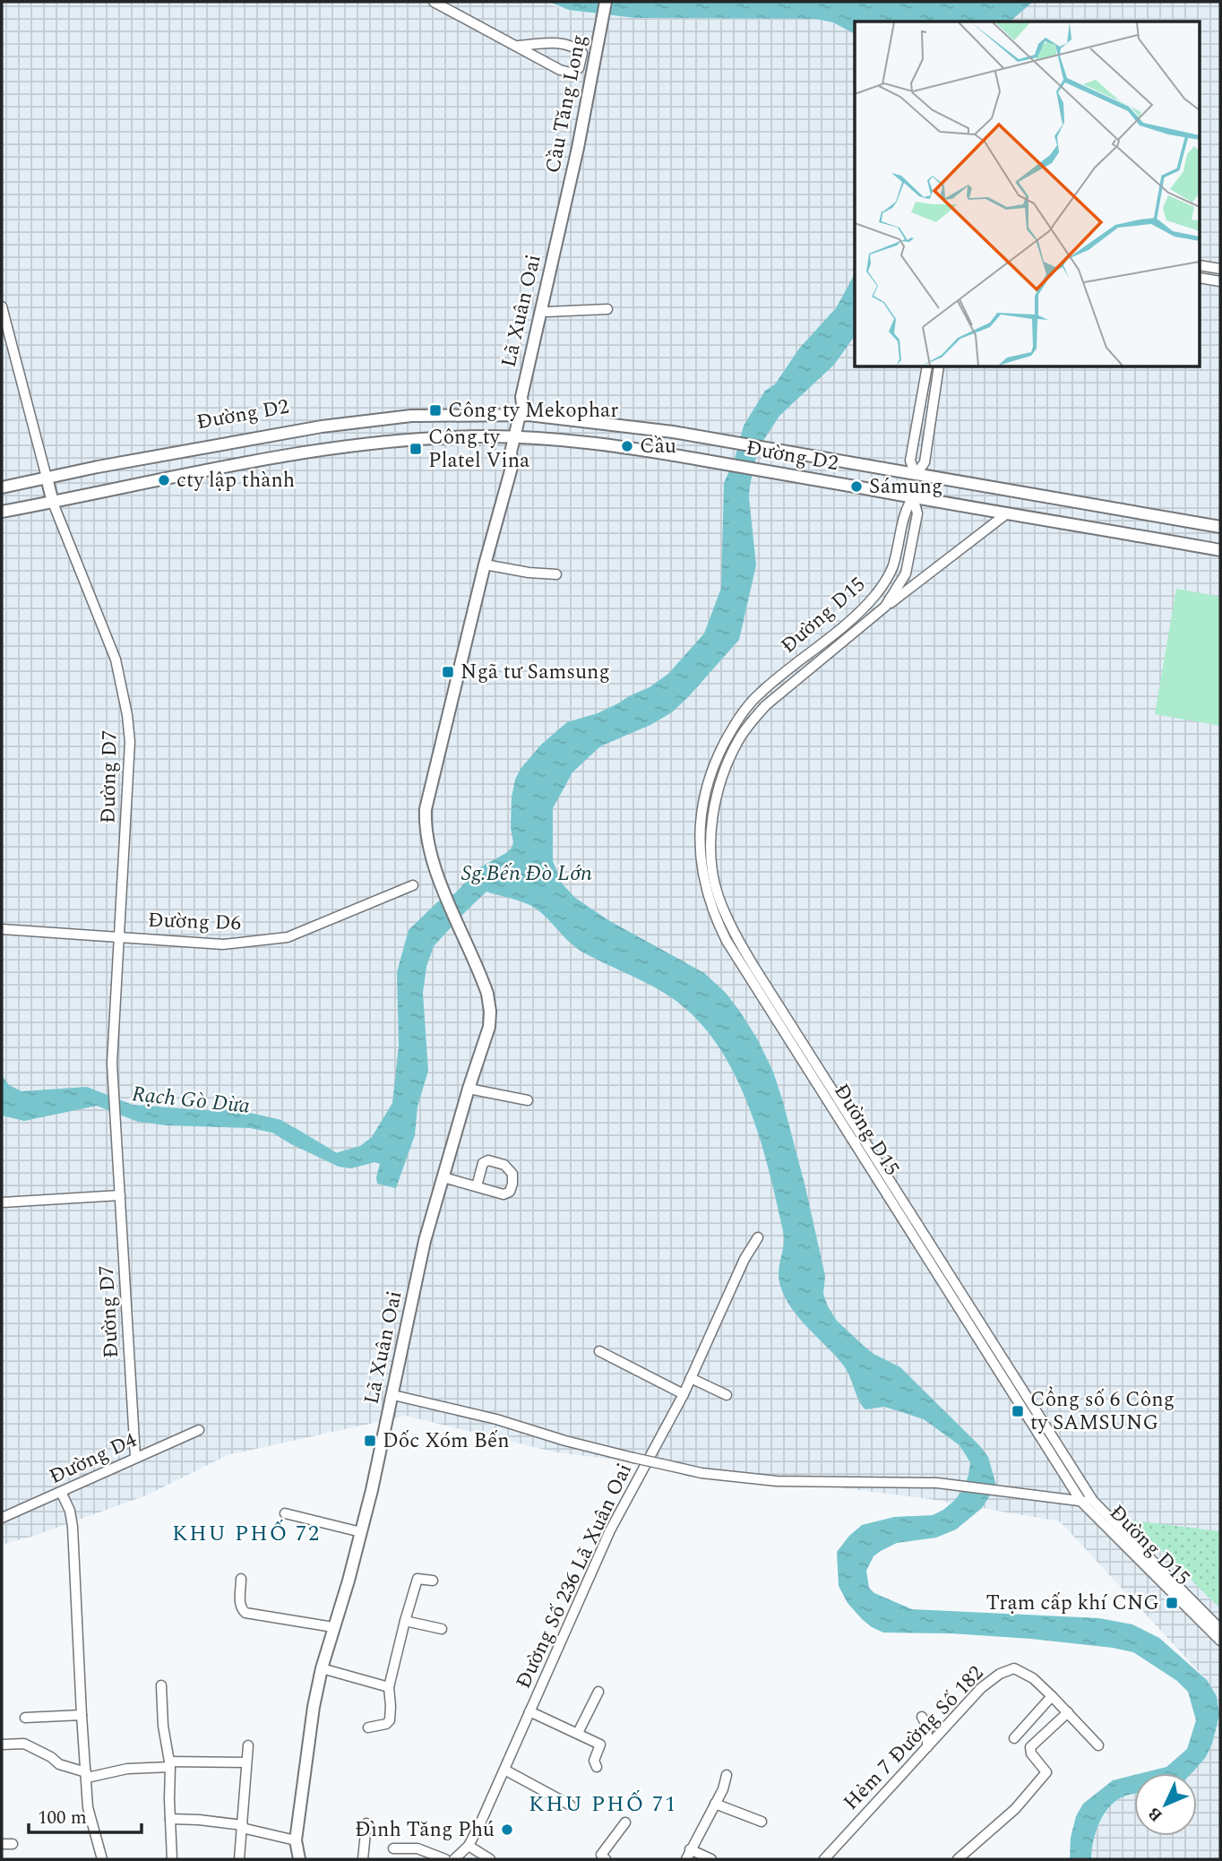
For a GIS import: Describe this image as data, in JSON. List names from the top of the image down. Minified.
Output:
{"streets":{"main road":["Cầu Tăng Long","Lã Xuân Oai","Đường D2"],"street":["Đường D15","Đường D7","Đường D6","Đường D4","Đường Số 236 Lã Xuân Oai","Hẻm 7 Đường Số 182"]},"crossings":[["Cầu Tăng Long","Lã Xuân Oai"],["Lã Xuân Oai","Đường D2"],["Đường D2","Đường D15"],["Đường D2","Đường D7"],["Đường D7","Đường D6"],["Đường D7","Đường D4"]],"districts":["KHU PHỐ 72","KHU PHỐ 71"],"water":["Sg.Bến Đò Lớn","Rạch Gò Dừa"],"places":{"transit":["Công ty Mekophar","Công ty Platel Vina","Ngã tư Samsung","Cổng số 6 Công ty SAMSUNG","Dốc Xóm Bến","Trạm cấp khí CNG"],"other":["Cầu","cty lập thành","Sámung","Đình Tăng Phú"]},"scale_bar":"100 m","north":"bottom left"}
